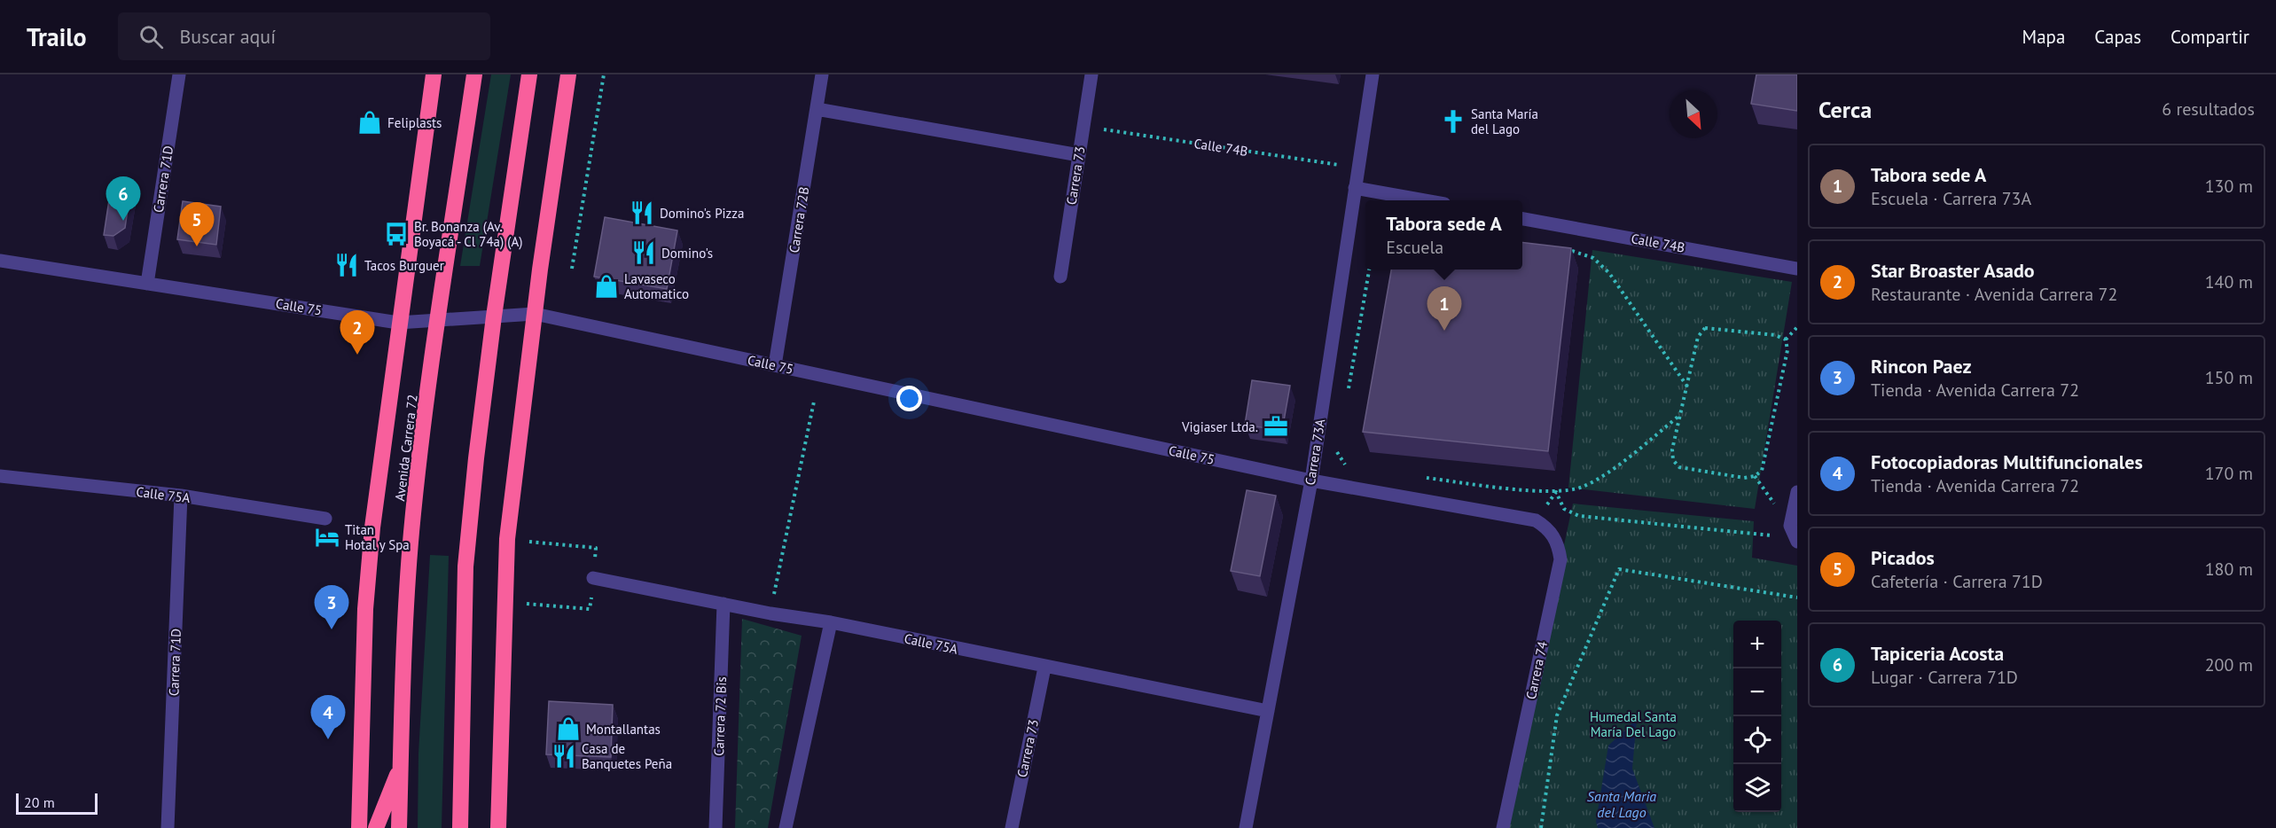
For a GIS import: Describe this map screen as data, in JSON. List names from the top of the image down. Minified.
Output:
{"streets":{"highway":["Avenida Carrera 72"],"street":["Calle 74B","Carrera 73","Carrera 71D","Carrera 72B","Calle 75","Carrera 73A","Calle 75A","Carrera 74","Carrera 72 Bis"]},"crossings":[["Calle 74B","Carrera 73"],["Calle 74B","Carrera 73A"],["Carrera 73","Calle 75A"],["Carrera 71D","Calle 75"],["Carrera 71D","Calle 75A"],["Carrera 72B","Calle 75"],["Calle 75","Avenida Carrera 72"],["Calle 75","Carrera 73A"],["Calle 75","Carrera 74"],["Carrera 73A","Calle 75A"],["Calle 75A","Carrera 72 Bis"]],"water":["Santa Maria del Lago"],"parks":["Humedal Santa María Del Lago"],"places":{"church":["Santa María del Lago"],"shop":["Feliplasts","Lavaseco Automatico","Montallantas"],"restaurant":["Domino's Pizza","Domino's","Tacos Burguer","Casa de Banquetes Peña"],"bus stop":["Br. Bonanza (Av. Boyacá - Cl 74a) (A)"],"office":["Vigiaser Ltda."],"hotel":["Titan Hotal y Spa"]},"scale_bar":"20 m","north":"bottom right","page":{"header":"Trailo","search":"Buscar aquí","nav":["Mapa","Capas","Compartir"],"heading":["Cerca","6 resultados"],"list":[{"mark":"1","name":"Tabora sede A","note":"Escuela · Carrera 73A","value":"130 m"},{"mark":"2","name":"Star Broaster Asado","note":"Restaurante · Avenida Carrera 72","value":"140 m"},{"mark":"3","name":"Rincon Paez","note":"Tienda · Avenida Carrera 72","value":"150 m"},{"mark":"4","name":"Fotocopiadoras Multifuncionales","note":"Tienda · Avenida Carrera 72","value":"170 m"},{"mark":"5","name":"Picados","note":"Cafetería · Carrera 71D","value":"180 m"},{"mark":"6","name":"Tapiceria Acosta","note":"Lugar · Carrera 71D","value":"200 m"}],"pins":["6","5","1","2","3","4"],"popup":["Tabora sede A","Escuela"],"map_buttons":["+","−"],"scale":"20 m"}}
